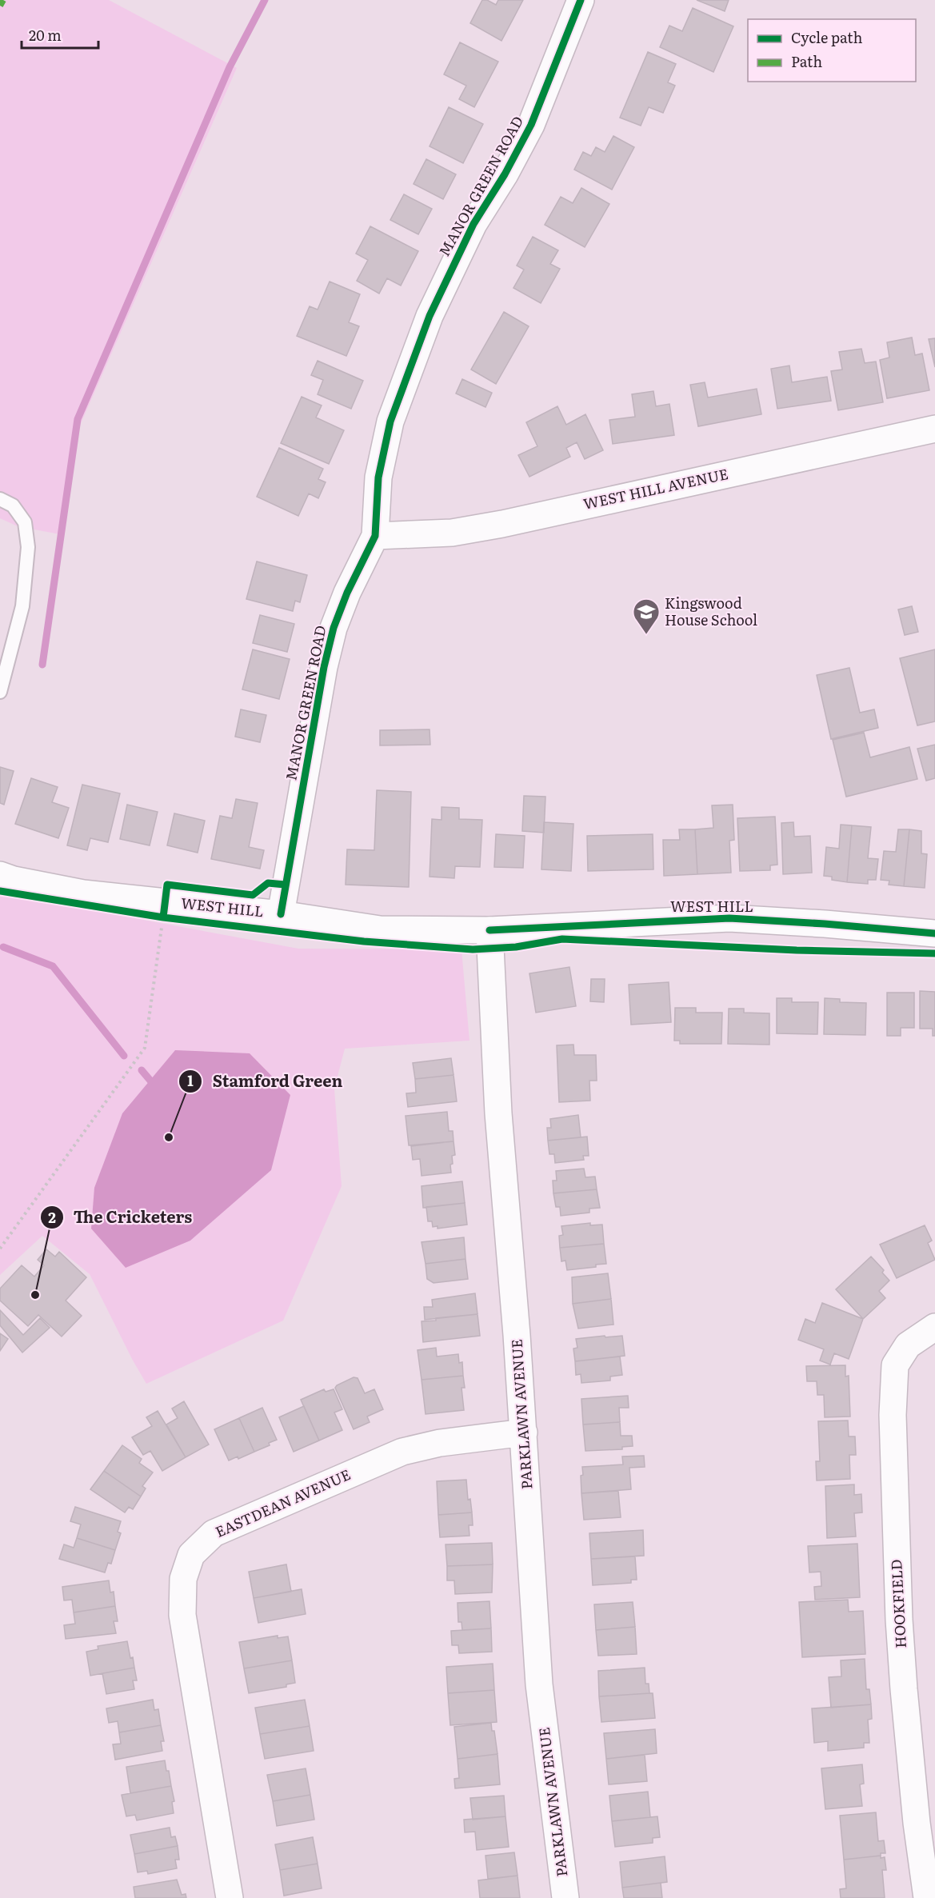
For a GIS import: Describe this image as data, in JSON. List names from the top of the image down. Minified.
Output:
{"streets":{"street":["MANOR GREEN ROAD","WEST HILL AVENUE","WEST HILL","PARKLAWN AVENUE","EASTDEAN AVENUE","HOOKFIELD"]},"crossings":[["MANOR GREEN ROAD","WEST HILL AVENUE"],["MANOR GREEN ROAD","WEST HILL"],["WEST HILL","PARKLAWN AVENUE"],["PARKLAWN AVENUE","EASTDEAN AVENUE"]],"places":{"school or university":["Kingswood House School"],"other":["Stamford Green","The Cricketers"]},"legend":["Cycle path","Path"],"scale_bar":"20 m"}
